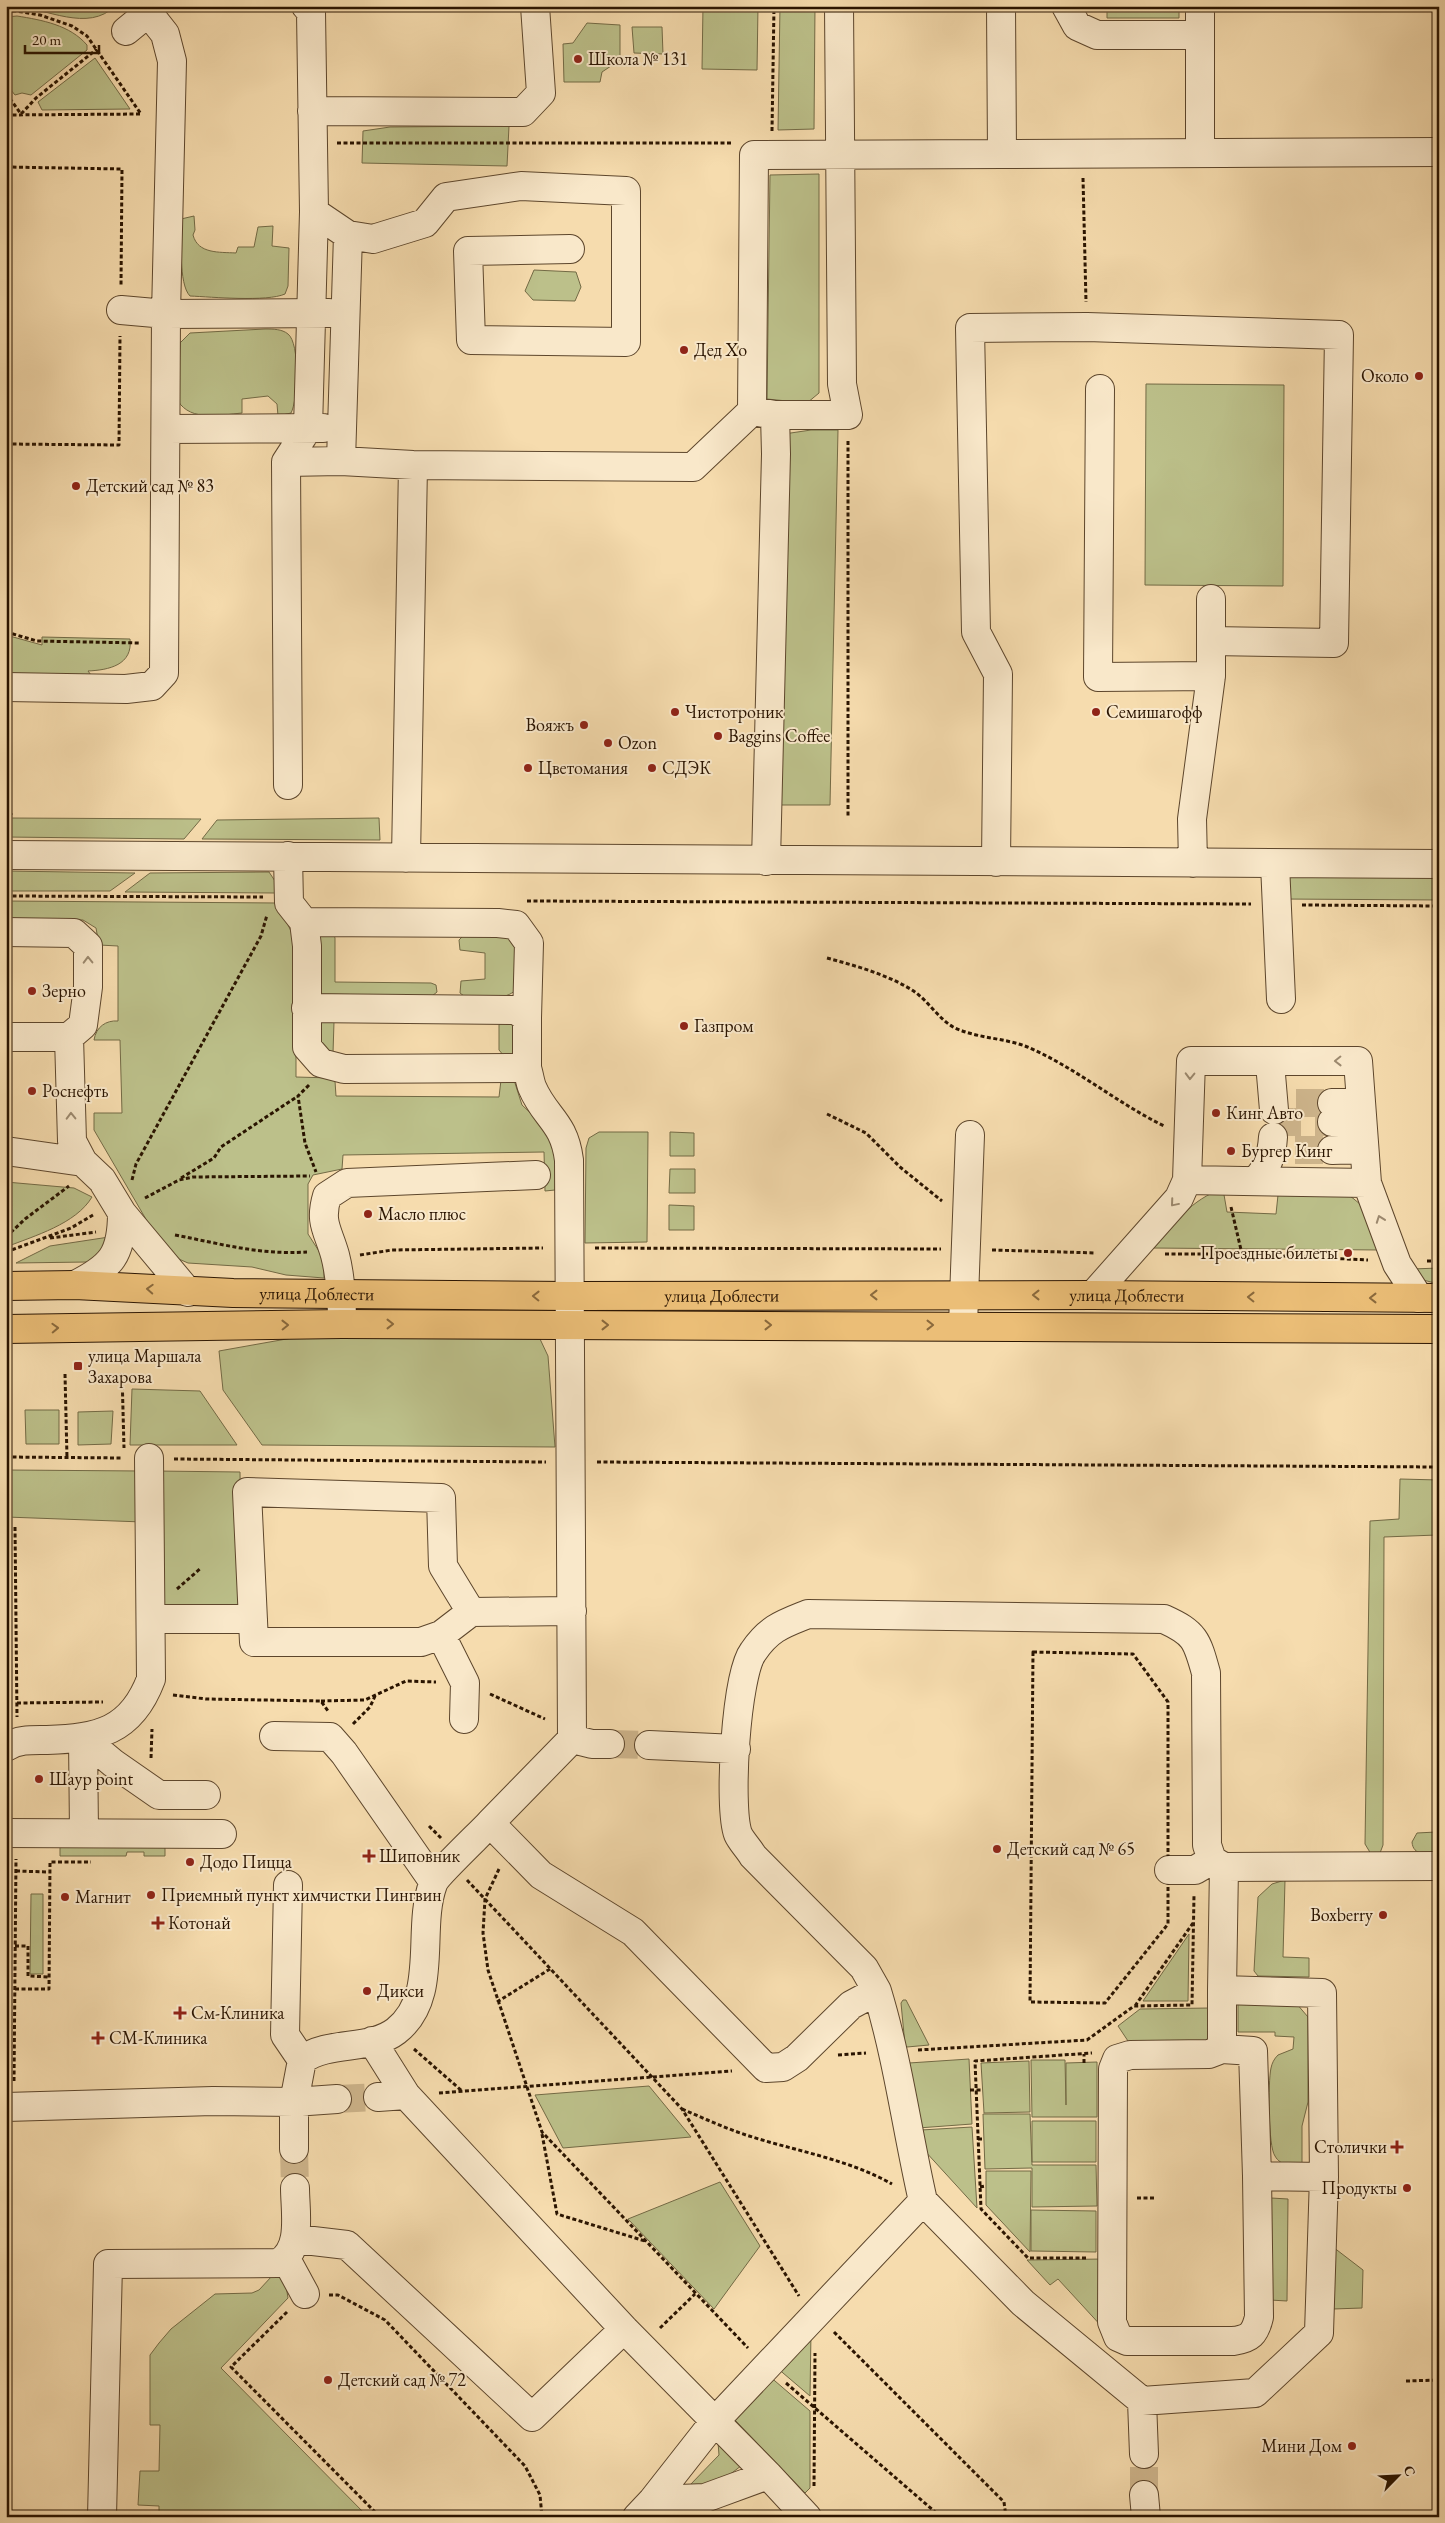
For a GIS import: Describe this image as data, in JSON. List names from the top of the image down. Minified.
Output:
{"streets":{"main road":["улица Доблести"]},"places":{"other":["Школа № 131","Дед Хо","Около","Детский сад № 83","Чистотроник","Семишагофф","Вояжъ","Baggins Coffee","Ozon","Цветомания","СДЭК","Зерно","Газпром","Роснефть","Кинг Авто","Бургер Кинг","Масло плюс","Проездные билеты","Шаур point","Детский сад № 65","Додо Пицца","Приемный пункт химчистки Пингвин","Магнит","Boxberry","Дикси","Продукты","Детский сад № 72","Мини Дом"],"transit":["улица Маршала Захарова"],"health":["Шиповник","Котонай","См-Клиника","СМ-Клиника","Столички"]},"scale_bar":"20 m","north":"top right"}
